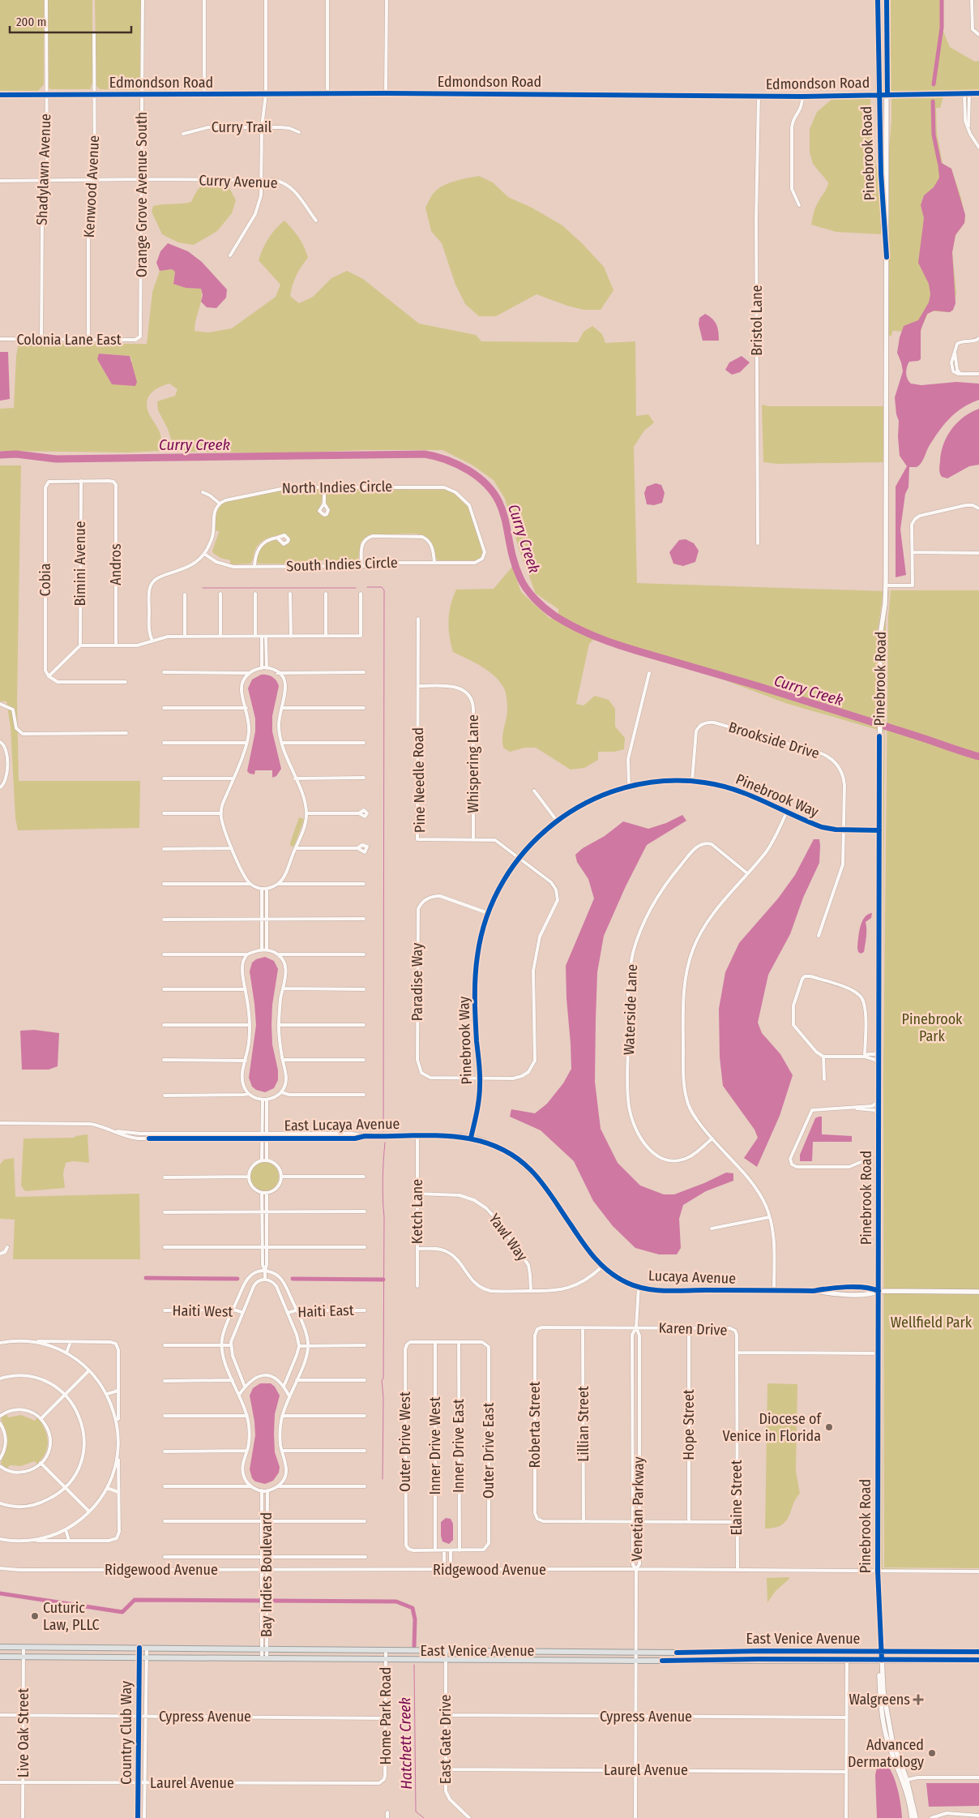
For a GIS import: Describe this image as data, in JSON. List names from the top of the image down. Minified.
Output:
{"streets":{"main road":["East Venice Avenue"],"street":["Edmondson Road","Curry Trail","Pinebrook Road","Shadylawn Avenue","Curry Avenue","Kenwood Avenue","Orange Grove Avenue South","Bristol Lane","Colonia Lane East","North Indies Circle","Bimini Avenue","Andros","South Indies Circle","Cobia","Brookside Drive","Whispering Lane","Pine Needle Road","Pinebrook Way","Paradise Way","Waterside Lane","East Lucaya Avenue","Ketch Lane","Yawl Way","Lucaya Avenue","Haiti West","Haiti East","Karen Drive","Lillian Street","Roberta Street","Hope Street","Outer Drive West","Inner Drive West","Inner Drive East","Outer Drive East","Elaine Street","Venetian Parkway","Ridgewood Avenue","Bay Indies Boulevard","Home Park Road","Cypress Avenue","Live Oak Street","Country Club Way","East Gate Drive","Laurel Avenue"]},"crossings":[["Edmondson Road","Pinebrook Road"],["Edmondson Road","Shadylawn Avenue"],["Edmondson Road","Kenwood Avenue"],["Edmondson Road","Orange Grove Avenue South"],["Edmondson Road","Bristol Lane"],["Pinebrook Road","Pinebrook Way"],["Pinebrook Road","Lucaya Avenue"],["Pinebrook Road","Karen Drive"],["Pinebrook Road","Ridgewood Avenue"],["Pinebrook Road","East Venice Avenue"],["Shadylawn Avenue","Curry Avenue"],["Shadylawn Avenue","Colonia Lane East"],["Curry Avenue","Kenwood Avenue"],["Curry Avenue","Orange Grove Avenue South"],["Kenwood Avenue","Colonia Lane East"],["Orange Grove Avenue South","Colonia Lane East"],["North Indies Circle","South Indies Circle"],["Bimini Avenue","Andros"],["Bimini Avenue","Cobia"],["Andros","Cobia"],["Brookside Drive","Pinebrook Way"],["Whispering Lane","Pine Needle Road"],["Pine Needle Road","Pinebrook Way"],["Pine Needle Road","Paradise Way"],["Pinebrook Way","Paradise Way"],["Pinebrook Way","East Lucaya Avenue"],["Pinebrook Way","Lucaya Avenue"],["East Lucaya Avenue","Ketch Lane"],["East Lucaya Avenue","Lucaya Avenue"],["Ketch Lane","Yawl Way"],["Lucaya Avenue","Venetian Parkway"],["Karen Drive","Lillian Street"],["Karen Drive","Roberta Street"],["Karen Drive","Hope Street"],["Karen Drive","Elaine Street"],["Karen Drive","Venetian Parkway"],["Lillian Street","Roberta Street"],["Outer Drive West","Inner Drive West"],["Outer Drive West","Inner Drive East"],["Outer Drive West","Outer Drive East"],["Inner Drive East","Outer Drive East"],["Elaine Street","Ridgewood Avenue"],["Venetian Parkway","Ridgewood Avenue"],["Ridgewood Avenue","Bay Indies Boulevard"],["Bay Indies Boulevard","East Venice Avenue"],["East Venice Avenue","Home Park Road"],["East Venice Avenue","Live Oak Street"],["East Venice Avenue","Country Club Way"],["East Venice Avenue","East Gate Drive"],["Home Park Road","Cypress Avenue"],["Home Park Road","Laurel Avenue"],["Cypress Avenue","Live Oak Street"],["Cypress Avenue","Country Club Way"],["Cypress Avenue","East Gate Drive"],["Live Oak Street","Laurel Avenue"],["Country Club Way","Laurel Avenue"],["East Gate Drive","Laurel Avenue"]],"water":["Curry Creek","Hatchett Creek"],"parks":["Pinebrook Park","Wellfield Park"],"places":{"other":["Diocese of Venice in Florida","Cuturic Law, PLLC","Advanced Dermatology"],"health":["Walgreens"]},"scale_bar":"200 m"}
